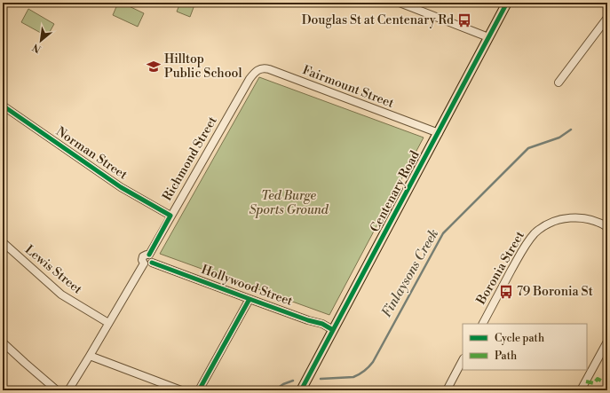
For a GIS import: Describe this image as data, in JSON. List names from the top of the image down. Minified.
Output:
{"streets":{"main road":["Centenary Road"],"street":["Fairmount Street","Norman Street","Richmond Street","Boronia Street","Lewis Street","Hollywood Street"]},"crossings":[["Fairmount Street","Richmond Street"],["Fairmount Street","Centenary Road"],["Norman Street","Richmond Street"],["Richmond Street","Hollywood Street"],["Centenary Road","Hollywood Street"]],"water":["Finlaysons Creek"],"parks":["Ted Burge Sports Ground"],"places":{"bus stop":["Douglas St at Centenary Rd","79 Boronia St"],"school or university":["Hilltop Public School"]},"legend":["Cycle path","Path"],"north":"bottom left"}
